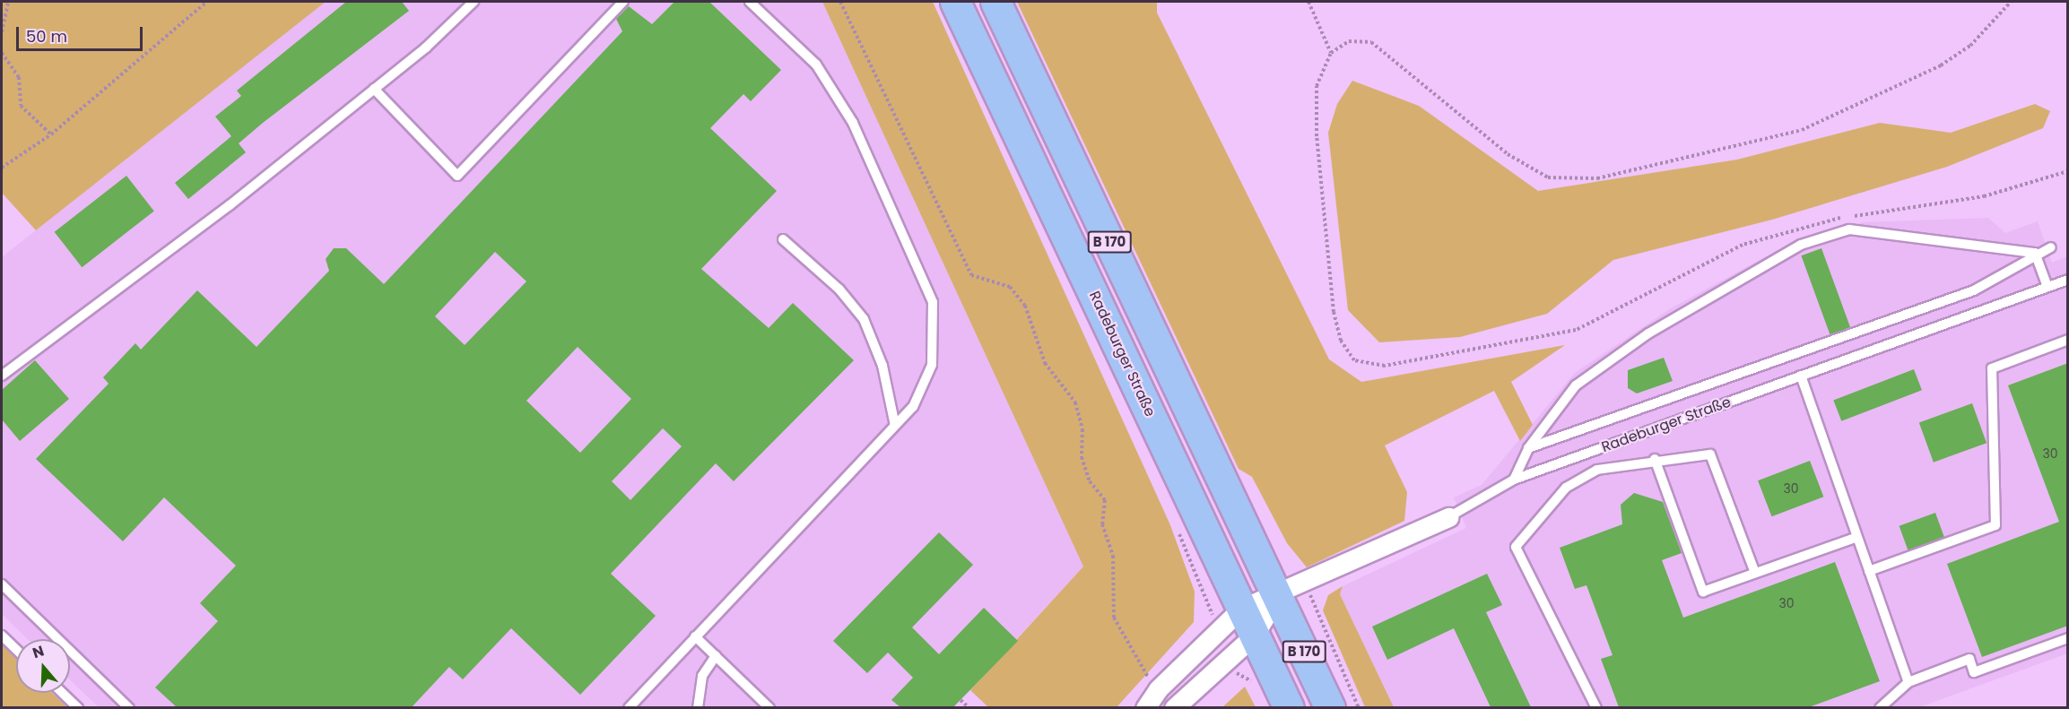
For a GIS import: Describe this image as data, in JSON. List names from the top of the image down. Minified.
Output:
{"streets":{"main road":["B 170","Radeburger Straße"]},"crossings":[["B 170","Radeburger Straße"]],"house_numbers":["30","30","30"],"scale_bar":"50 m","north":"top"}
